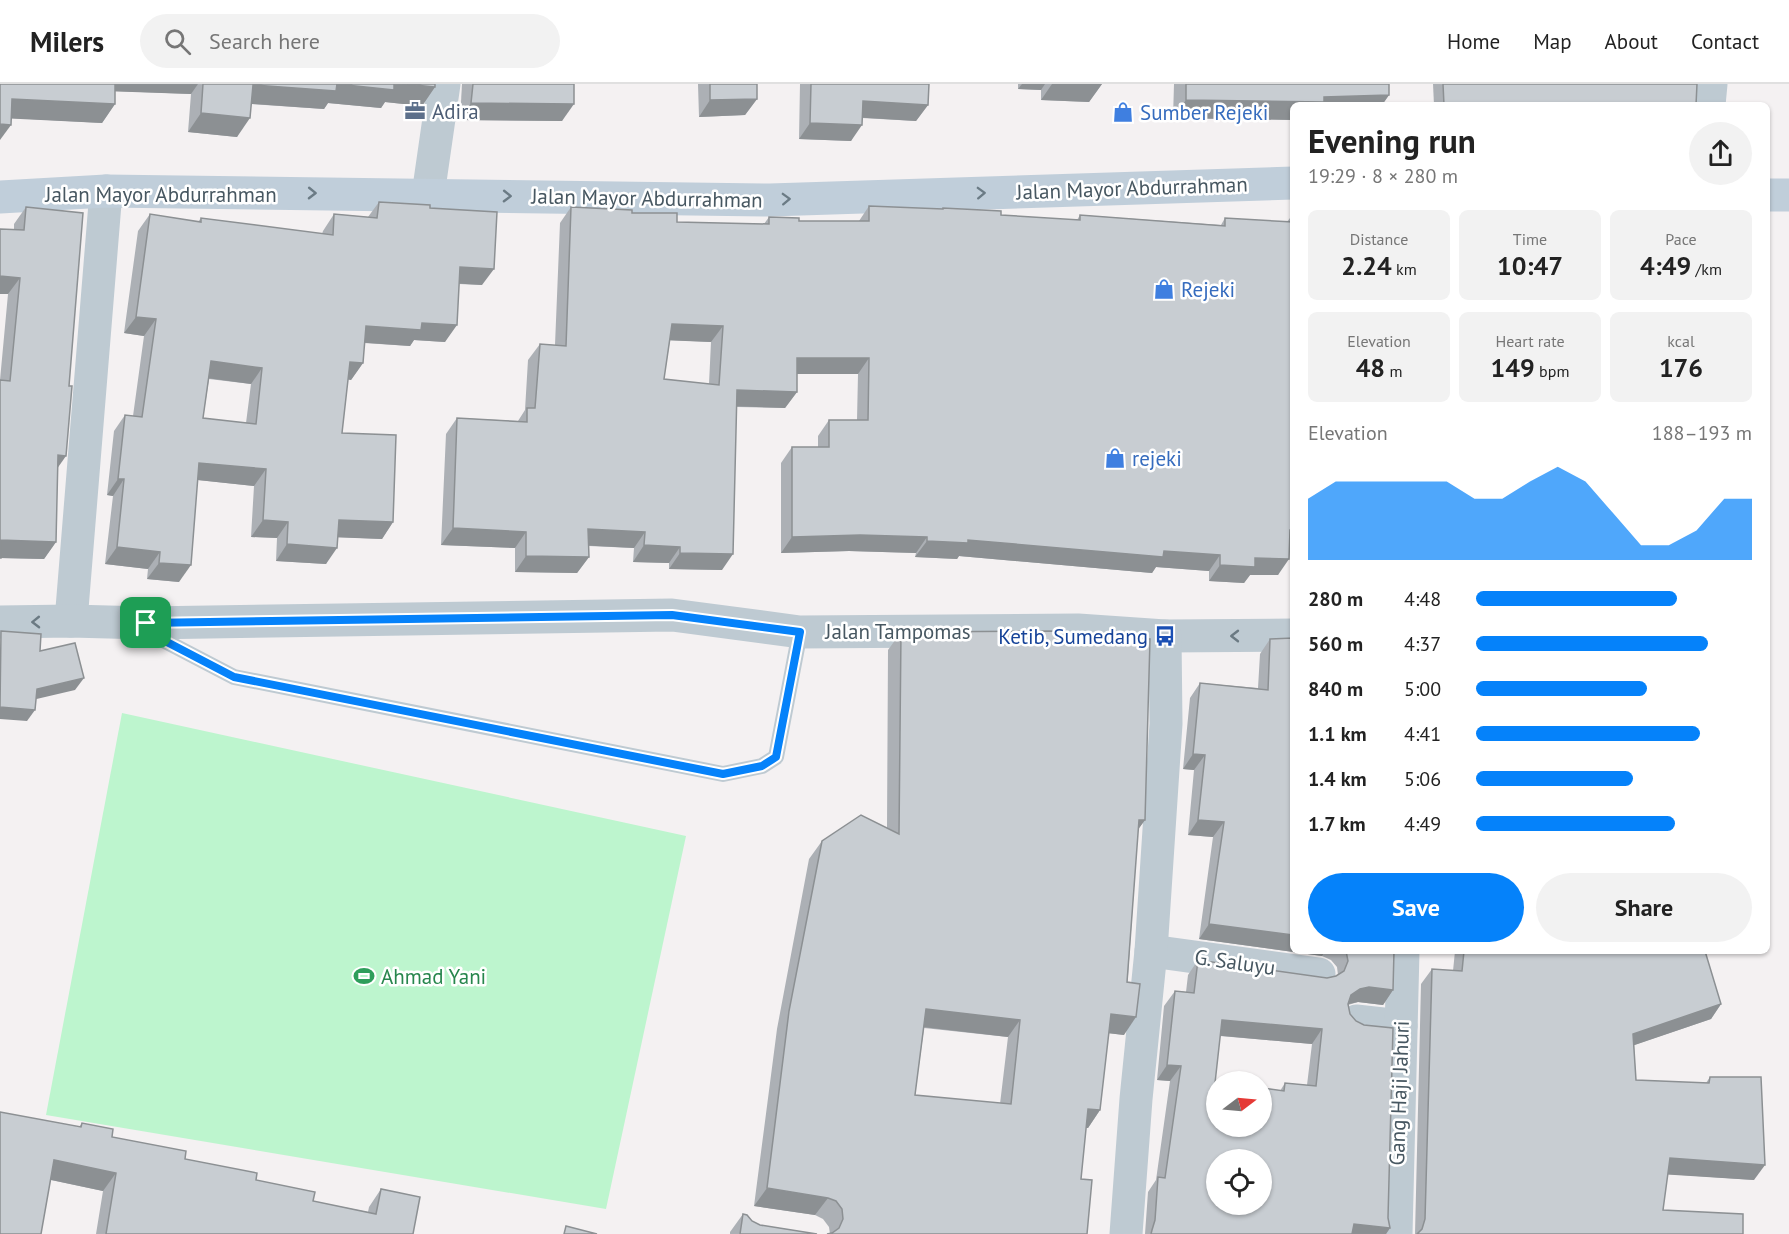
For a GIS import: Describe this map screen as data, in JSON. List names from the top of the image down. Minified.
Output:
{"streets":{"main road":["Jalan Mayor Abdurrahman"],"street":["Jalan Tampomas","G. Saluyu","Gang Haji Jahuri"]},"one_way":["Jalan Mayor Abdurrahman"],"places":{"office":["Adira"],"shop":["Sumber Rejeki","Rejeki","rejeki"],"bus stop":["Ketib, Sumedang"],"sports":["Ahmad Yani"]},"north":"right","page":{"header":"Milers","search":"Search here","nav":["Home","Map","About","Contact"],"heading":["Evening run","19:29 · 8 × 280 m"],"stats":[["Distance","2.24 km"],["Time","10:47"],["Pace","4:49 /km"],["Elevation","48 m"],["Heart rate","149 bpm"],["kcal","176"]],"chart":["Elevation","188–193 m"],"list":[{"name":"280 m","note":"4:48"},{"name":"560 m","note":"4:37"},{"name":"840 m","note":"5:00"},{"name":"1.1 km","note":"4:41"},{"name":"1.4 km","note":"5:06"},{"name":"1.7 km","note":"4:49"}],"buttons":["Save","Share"]}}
